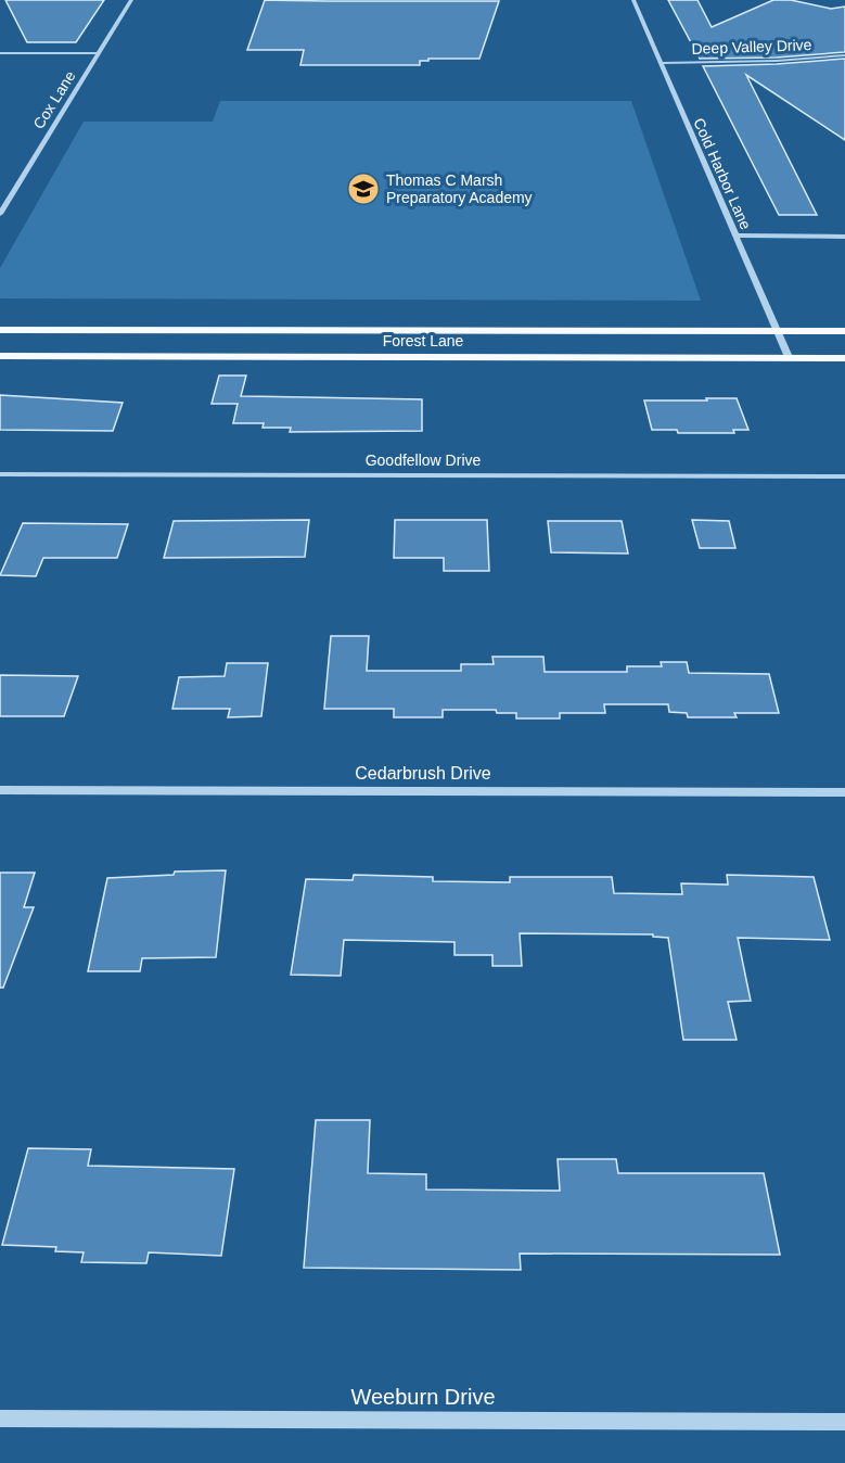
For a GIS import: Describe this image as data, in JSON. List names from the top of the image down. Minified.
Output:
{"streets":{"main road":["Forest Lane"],"street":["Deep Valley Drive","Cox Lane","Cold Harbor Lane","Goodfellow Drive","Cedarbrush Drive","Weeburn Drive"]},"crossings":[["Deep Valley Drive","Cold Harbor Lane"],["Cold Harbor Lane","Forest Lane"]],"places":{"school or university":["Thomas C Marsh Preparatory Academy"]}}
